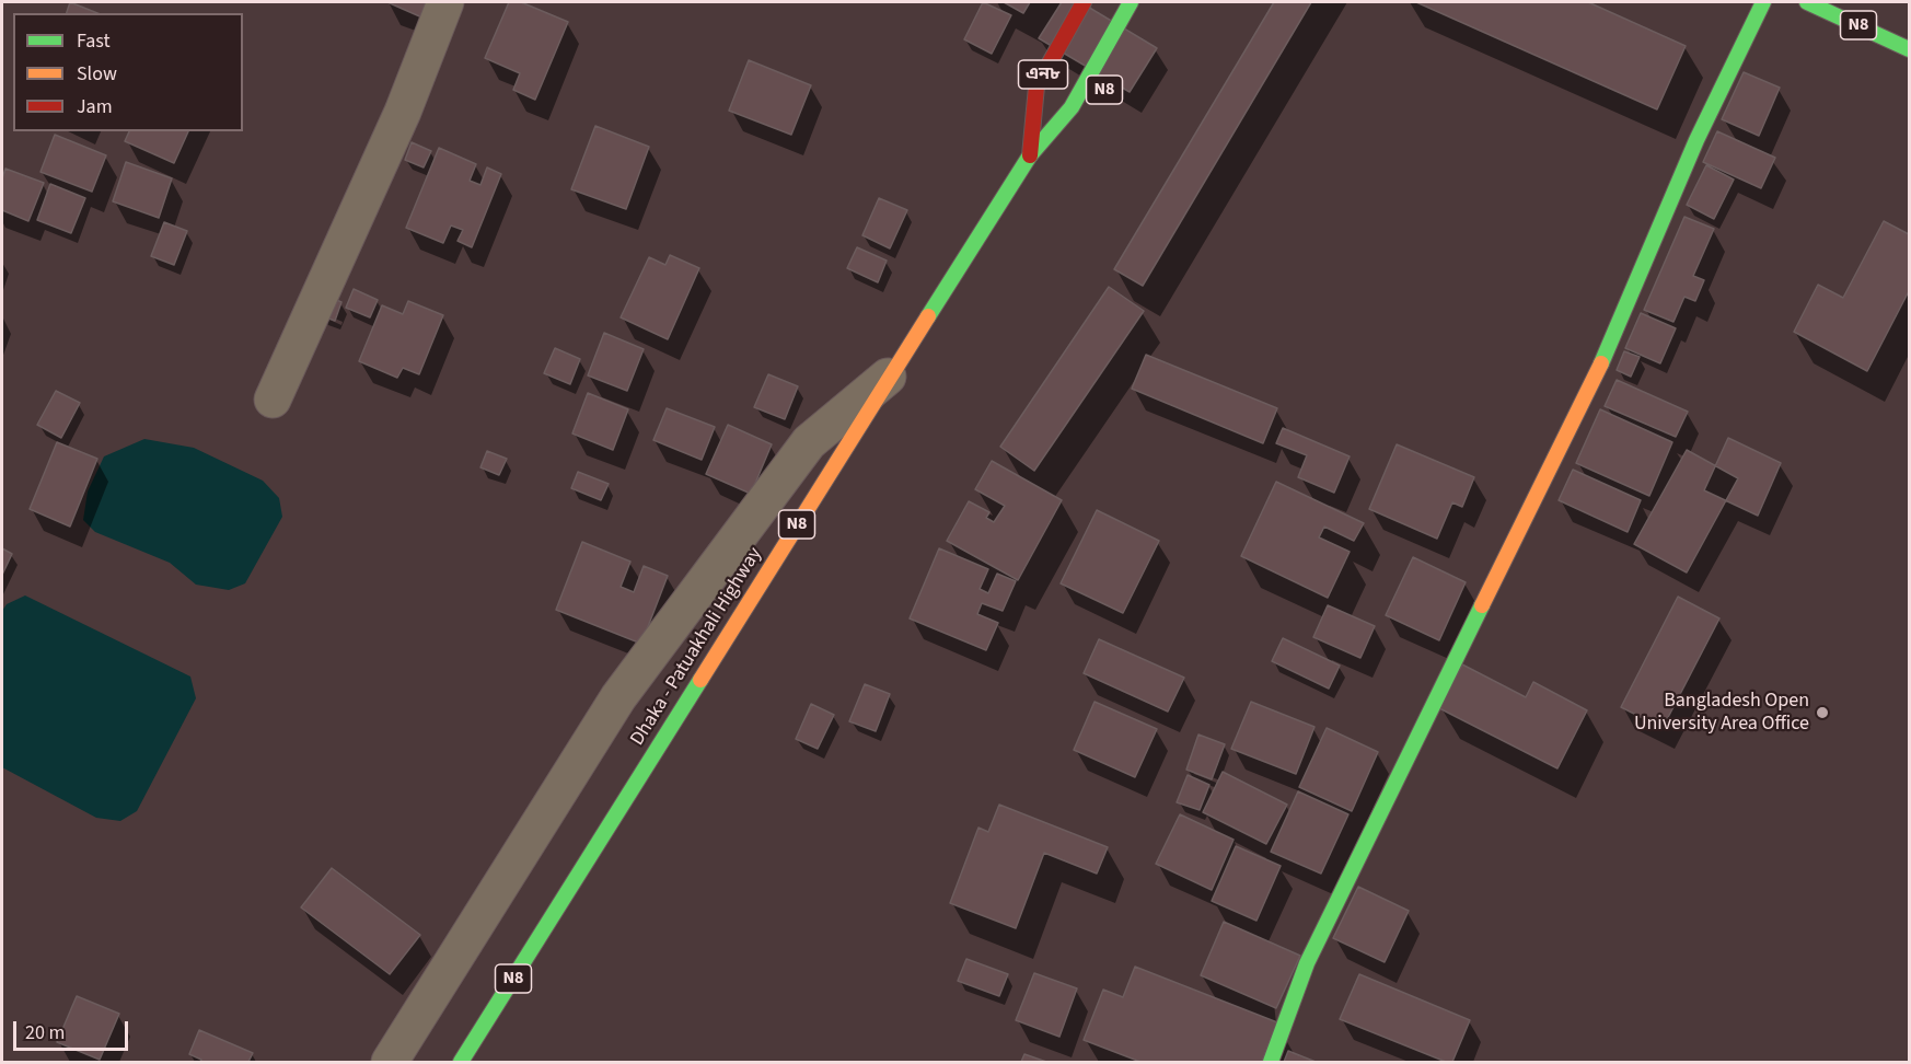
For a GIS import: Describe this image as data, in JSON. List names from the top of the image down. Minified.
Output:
{"streets":{"main road":["N8","এন৮","Dhaka - Patuakhali Highway"]},"crossings":[["N8","এন৮"],["N8","Dhaka - Patuakhali Highway"],["এন৮","Dhaka - Patuakhali Highway"]],"places":["Bangladesh Open University Area Office"],"legend":["Fast","Slow","Jam"],"scale_bar":"20 m"}
